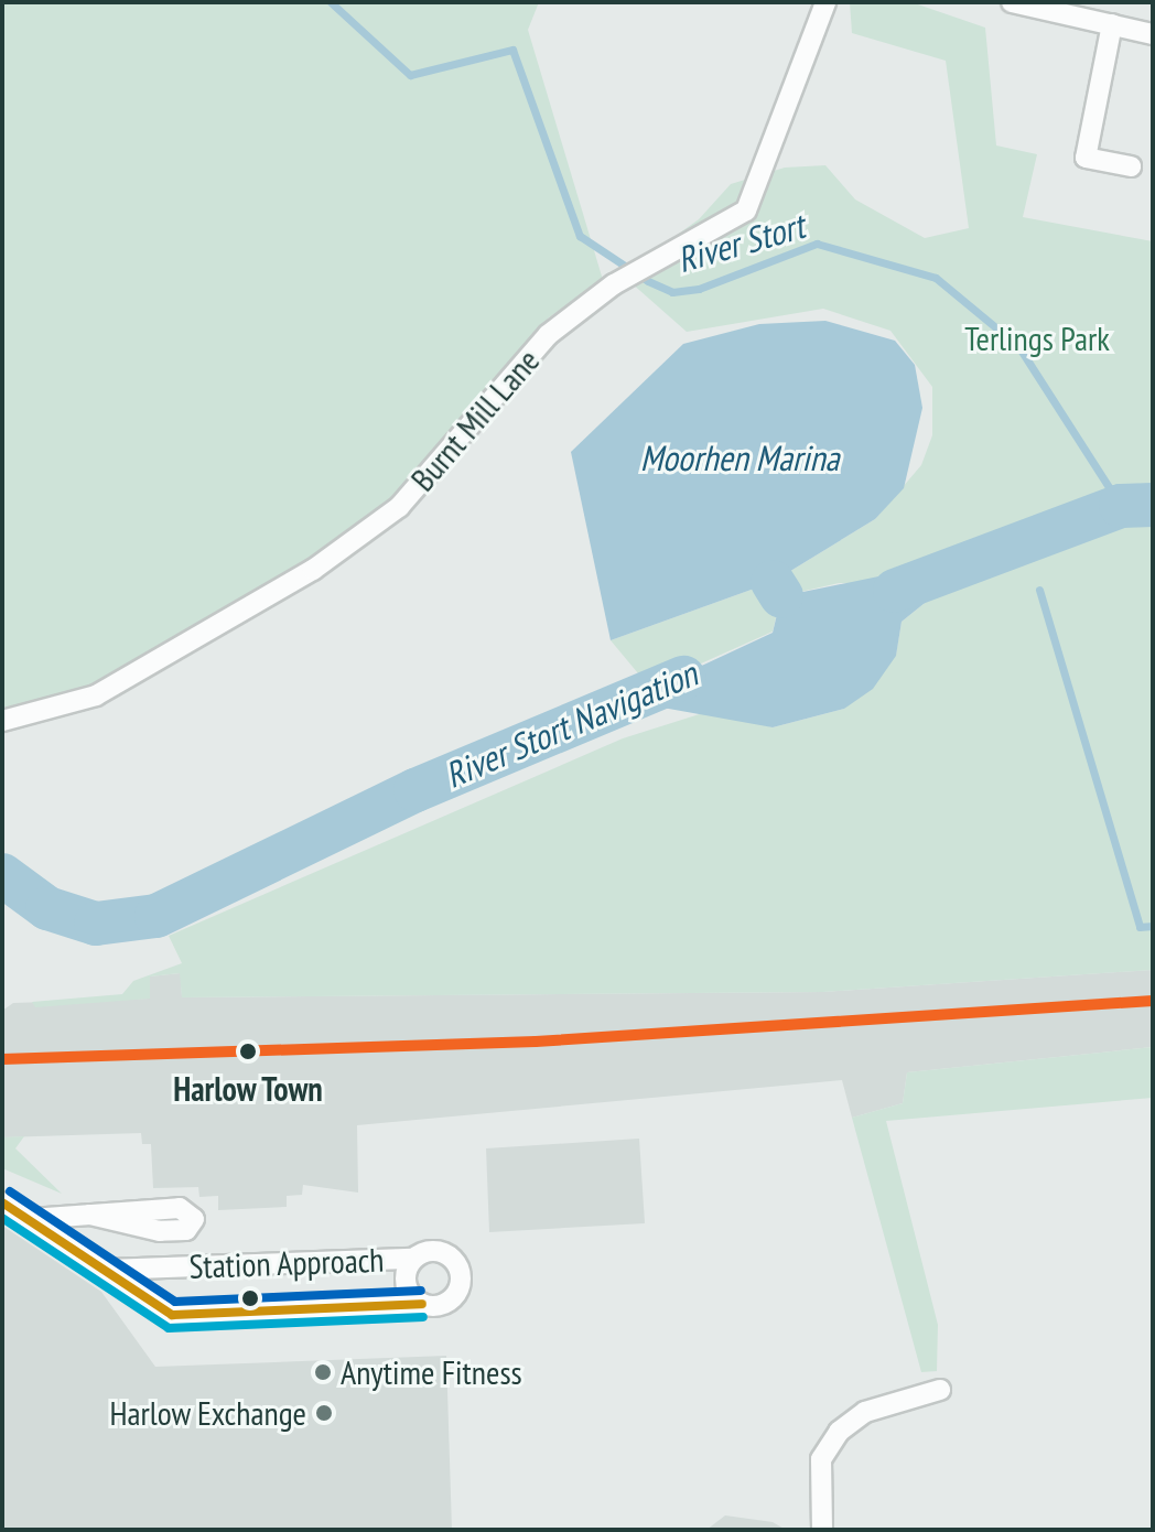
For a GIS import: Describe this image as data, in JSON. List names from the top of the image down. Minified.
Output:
{"streets":{"street":["Burnt Mill Lane","Station Approach"]},"water":["River Stort","Moorhen Marina","River Stort Navigation"],"parks":["Terlings Park"],"places":["Harlow Town","Anytime Fitness","Harlow Exchange"]}
